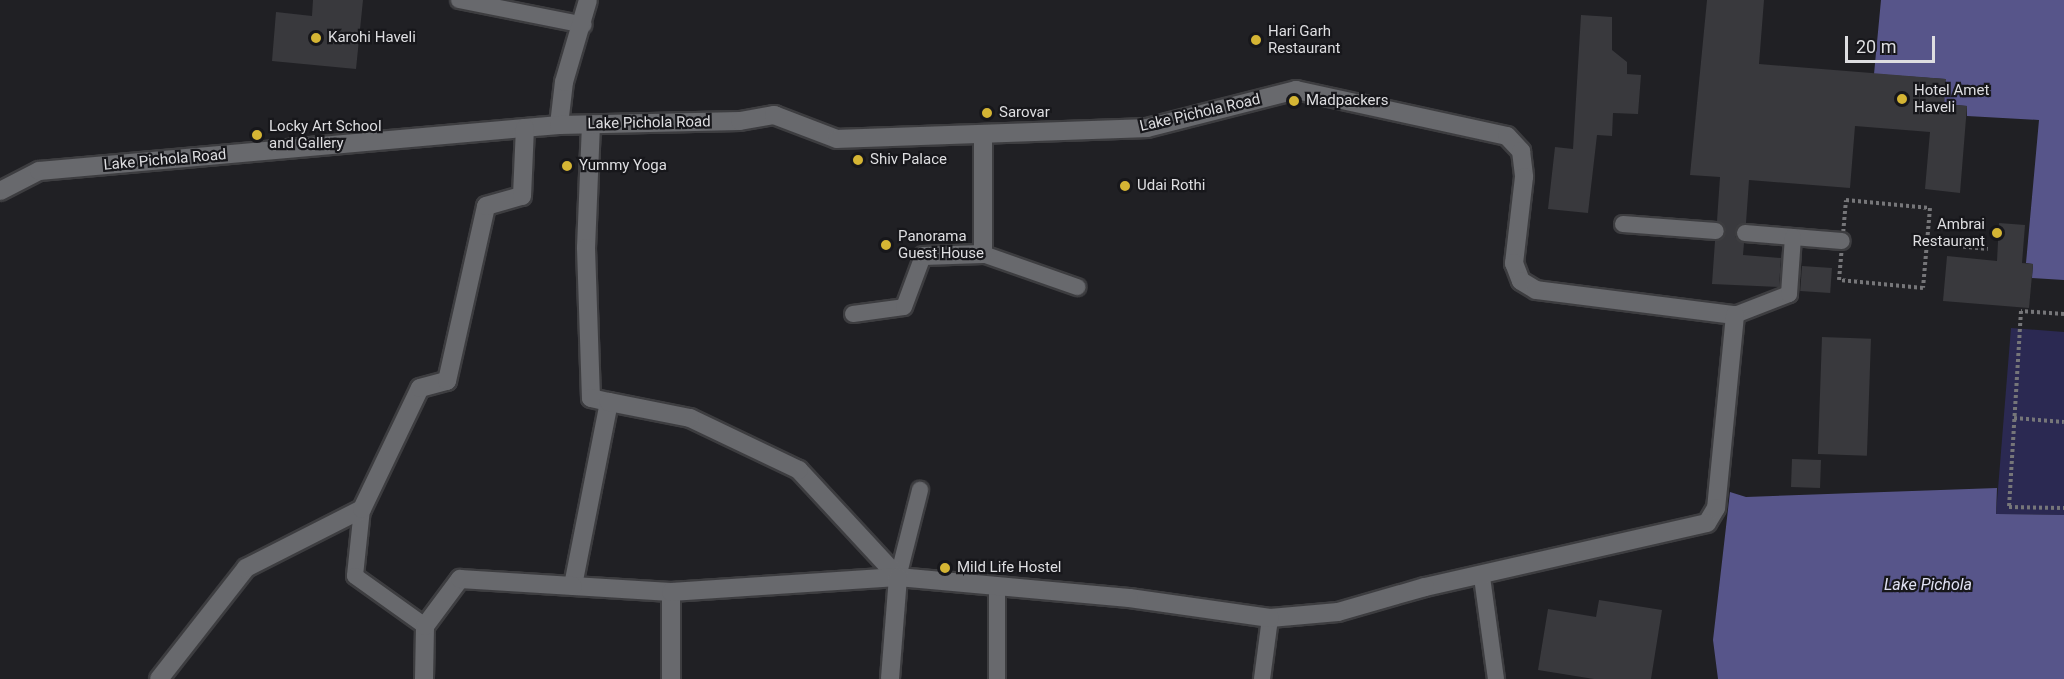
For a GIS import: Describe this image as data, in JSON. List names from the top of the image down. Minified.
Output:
{"streets":{"street":["Lake Pichola Road"]},"water":["Lake Pichola"],"places":["Karohi Haveli","Hari Garh Restaurant","Hotel Amet Haveli","Madpackers","Sarovar","Locky Art School and Gallery","Shiv Palace","Yummy Yoga","Udai Rothi","Ambrai Restaurant","Panorama Guest House","Mild Life Hostel"],"scale_bar":"20 m"}
